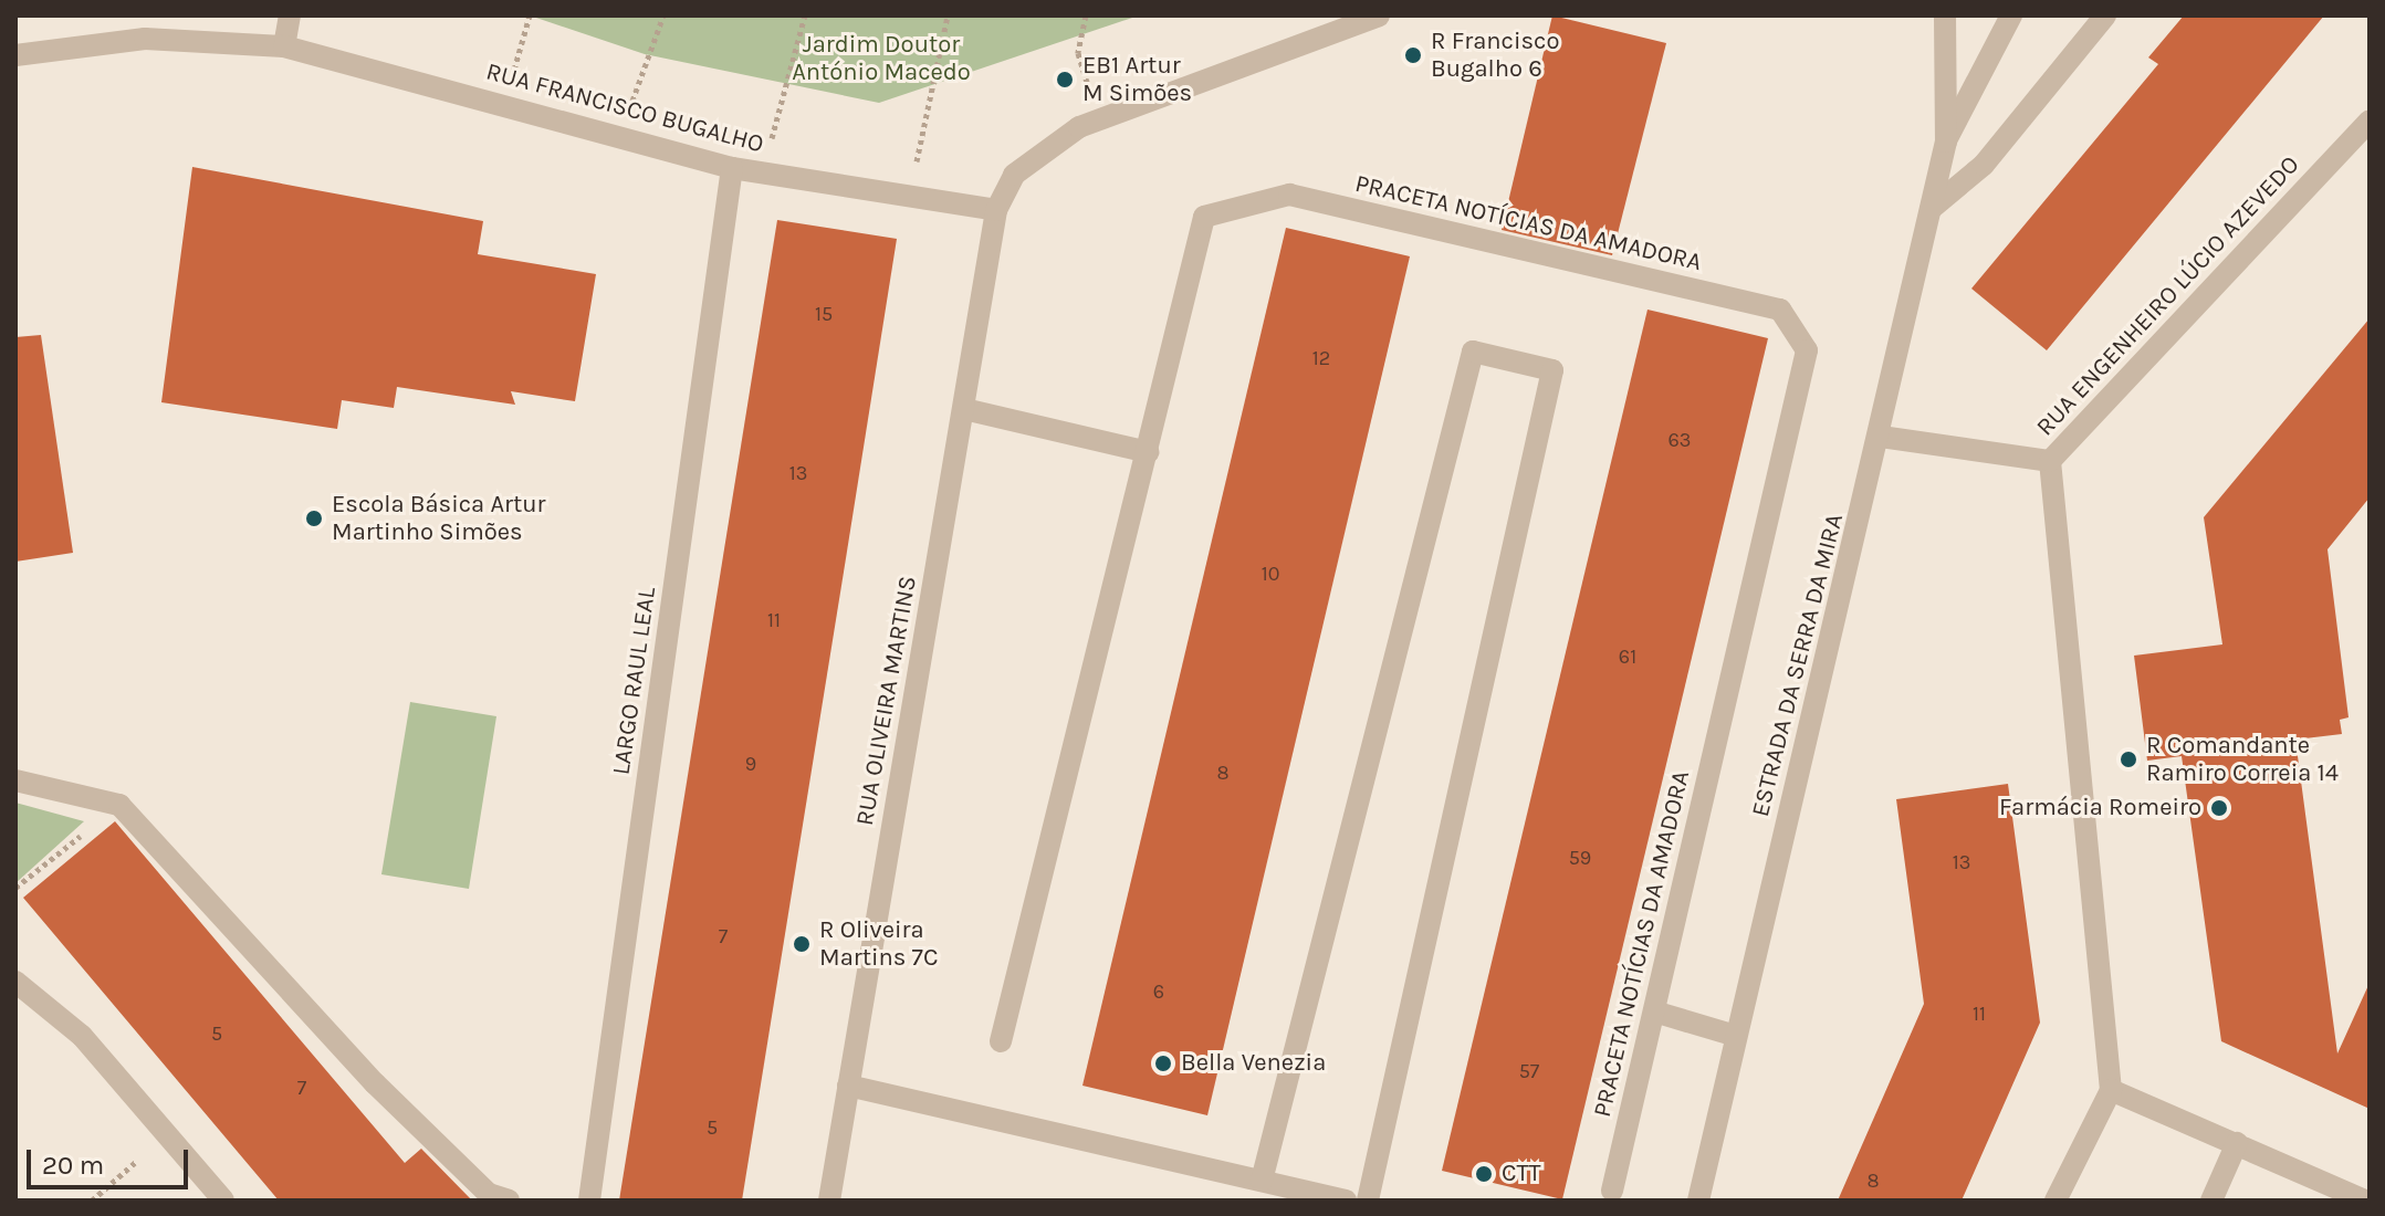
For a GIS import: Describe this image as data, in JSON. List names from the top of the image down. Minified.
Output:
{"streets":{"street":["RUA FRANCISCO BUGALHO","PRACETA NOTÍCIAS DA AMADORA","RUA ENGENHEIRO LÚCIO AZEVEDO","ESTRADA DA SERRA DA MIRA","LARGO RAUL LEAL","RUA OLIVEIRA MARTINS"]},"crossings":[["RUA FRANCISCO BUGALHO","LARGO RAUL LEAL"],["RUA FRANCISCO BUGALHO","RUA OLIVEIRA MARTINS"],["RUA ENGENHEIRO LÚCIO AZEVEDO","ESTRADA DA SERRA DA MIRA"]],"parks":["Jardim Doutor António Macedo"],"places":["R Francisco Bugalho 6","EB1 Artur M Simões","Escola Básica Artur Martinho Simões","R Comandante Ramiro Correia 14","Farmácia Romeiro","R Oliveira Martins 7C","Bella Venezia","CTT"],"house_numbers":["15","12","63","13","10","11","61","9","8","59","13","7","6","11","5","57","7","5","8"],"scale_bar":"20 m"}
